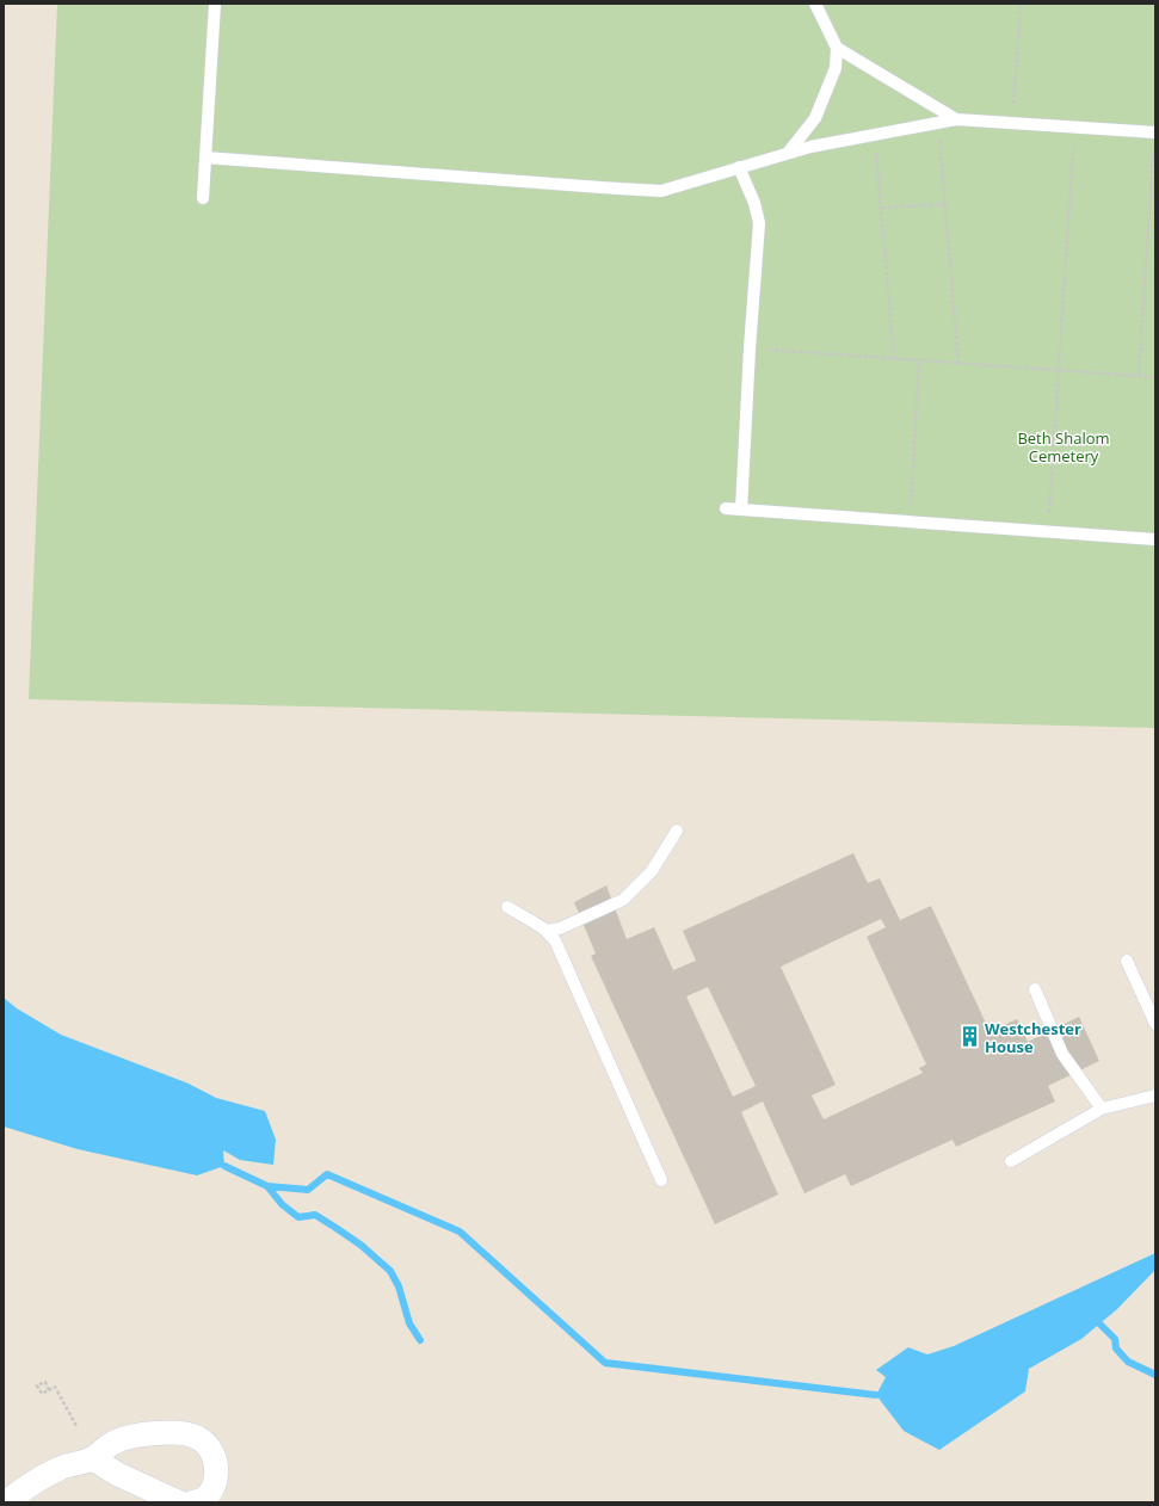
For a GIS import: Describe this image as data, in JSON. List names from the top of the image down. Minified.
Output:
{"parks":["Beth Shalom Cemetery"],"places":{"building":["Westchester House"]}}
